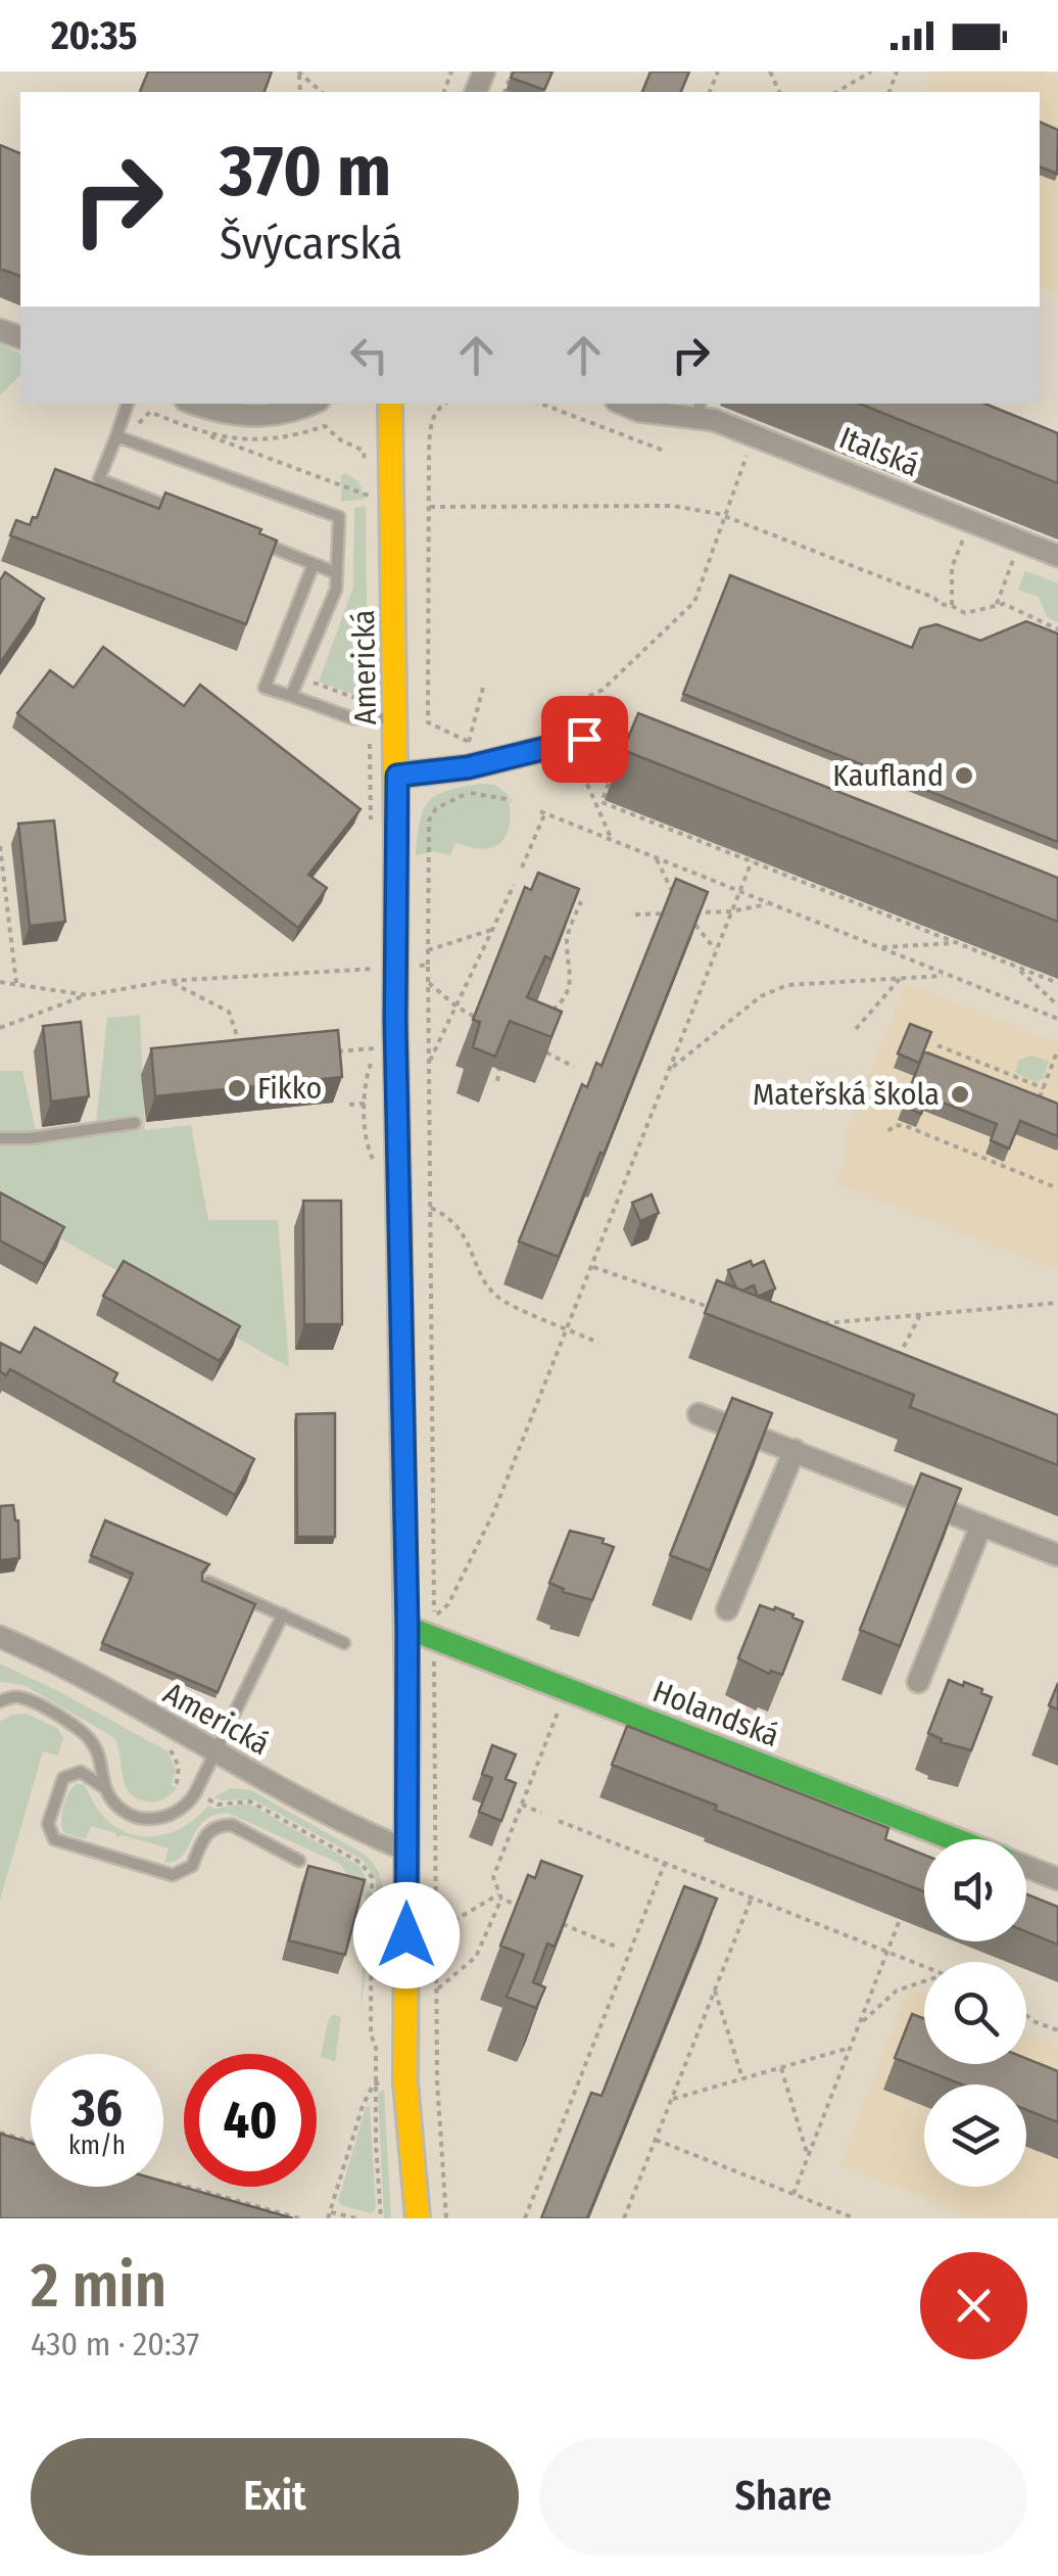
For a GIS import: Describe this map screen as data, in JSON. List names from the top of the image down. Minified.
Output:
{"streets":{"street":["Italská","Americká","Holandská"]},"crossings":[["Americká","Holandská"]],"places":["Kaufland","Fikko","Mateřská škola"],"page":{"status":"20:35","turn":["370 m","Švýcarská"],"speed":"36 km/h","limit":"40","heading":["2 min","430 m · 20:37"],"buttons":["Exit","Share"]}}
